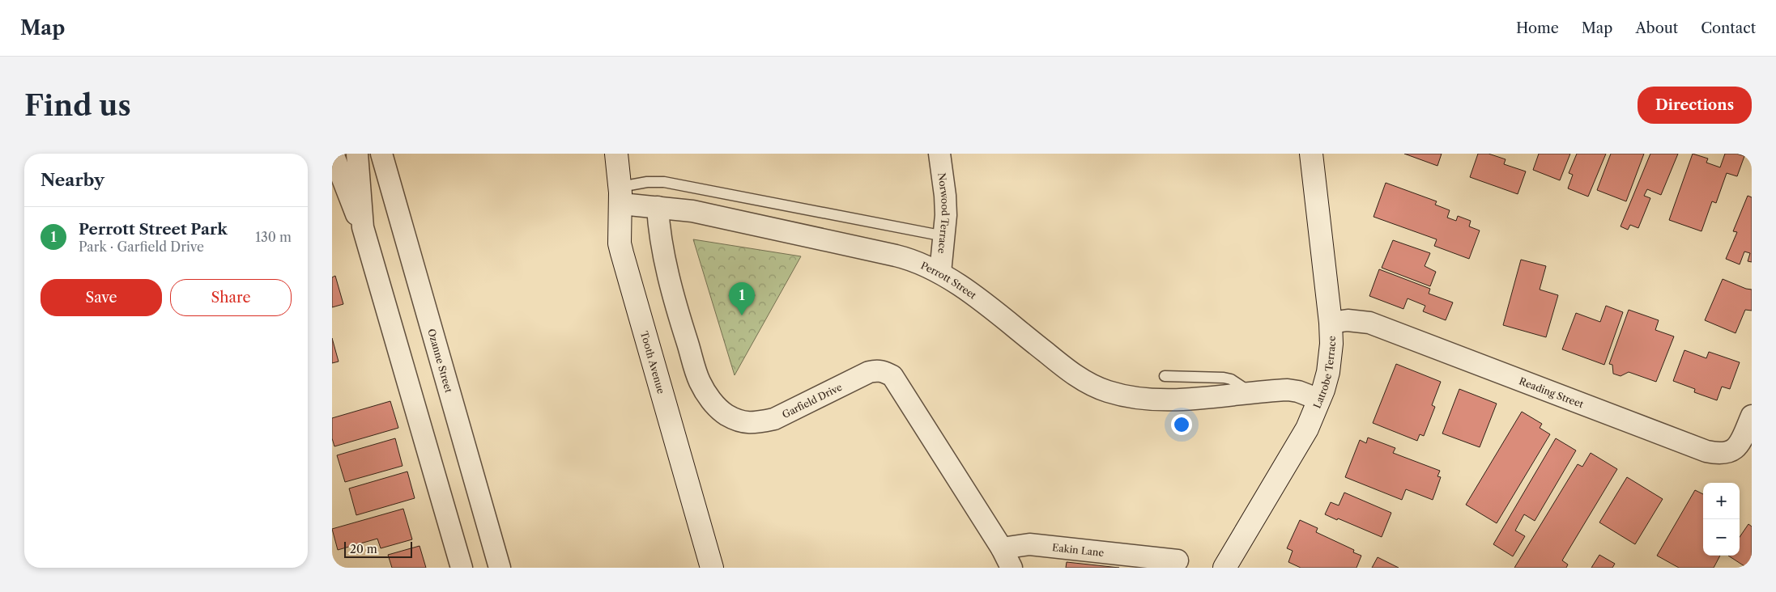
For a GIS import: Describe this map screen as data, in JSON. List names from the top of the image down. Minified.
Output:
{"streets":{"main road":["Tooth Avenue","Latrobe Terrace"],"street":["Norwood Terrace","Perrott Street","Ozanne Street","Reading Street","Garfield Drive","Eakin Lane"]},"crossings":[["Norwood Terrace","Perrott Street"],["Perrott Street","Tooth Avenue"],["Perrott Street","Latrobe Terrace"],["Perrott Street","Garfield Drive"],["Latrobe Terrace","Reading Street"],["Garfield Drive","Eakin Lane"]],"scale_bar":"20 m","page":{"header":"Map","nav":["Home","Map","About","Contact"],"buttons":["Directions",["Save","Share"]],"title":"Find us","heading":"Nearby","list":[{"mark":"1","name":"Perrott Street Park","note":"Park · Garfield Drive","value":"130 m"}],"pins":"1","map_buttons":["+","−"],"scale":"20 m"}}
